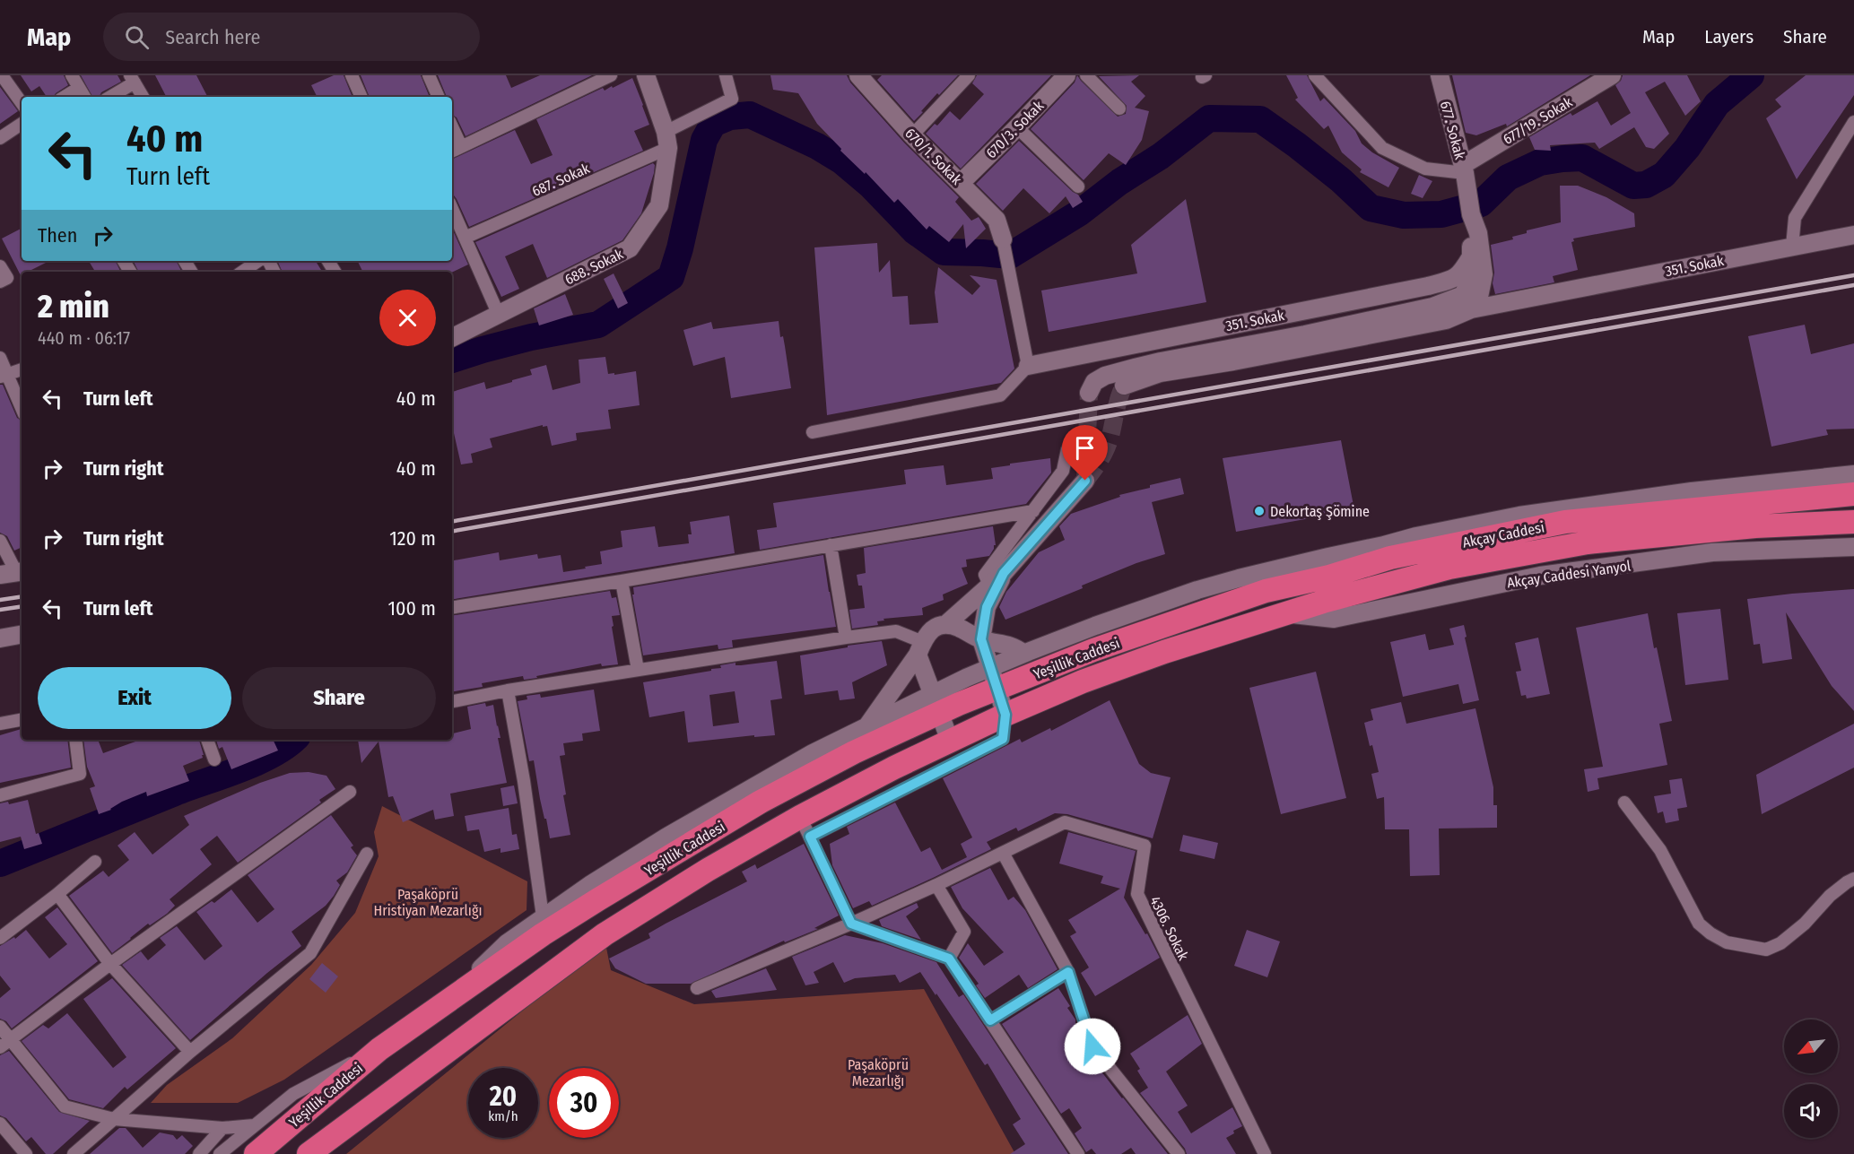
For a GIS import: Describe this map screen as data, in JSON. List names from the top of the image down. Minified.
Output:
{"streets":{"highway":["Akçay Caddesi","Yeşillik Caddesi"],"street":["677/19. Sokak","670/3. Sokak","677. Sokak","670/1. Sokak","687. Sokak","351. Sokak","688. Sokak","Akçay Caddesi Yanyol","4306. Sokak"]},"crossings":[["677/19. Sokak","677. Sokak"],["670/3. Sokak","670/1. Sokak"],["677. Sokak","351. Sokak"],["687. Sokak","688. Sokak"],["Akçay Caddesi","Akçay Caddesi Yanyol"],["Akçay Caddesi","Yeşillik Caddesi"]],"parks":["Paşaköprü Hristiyan Mezarlığı","Paşaköprü Mezarlığı"],"places":["Dekortaş Şömine"],"north":"bottom left","page":{"header":"Map","search":"Search here","nav":["Map","Layers","Share"],"turn":["40 m","Turn left"],"then":"Then","heading":["2 min","440 m · 06:17"],"list":[{"name":"Turn left","value":"40 m"},{"name":"Turn right","value":"40 m"},{"name":"Turn right","value":"120 m"},{"name":"Turn left","value":"100 m"}],"buttons":["Exit","Share"],"speed":"20 km/h","limit":"30"}}
